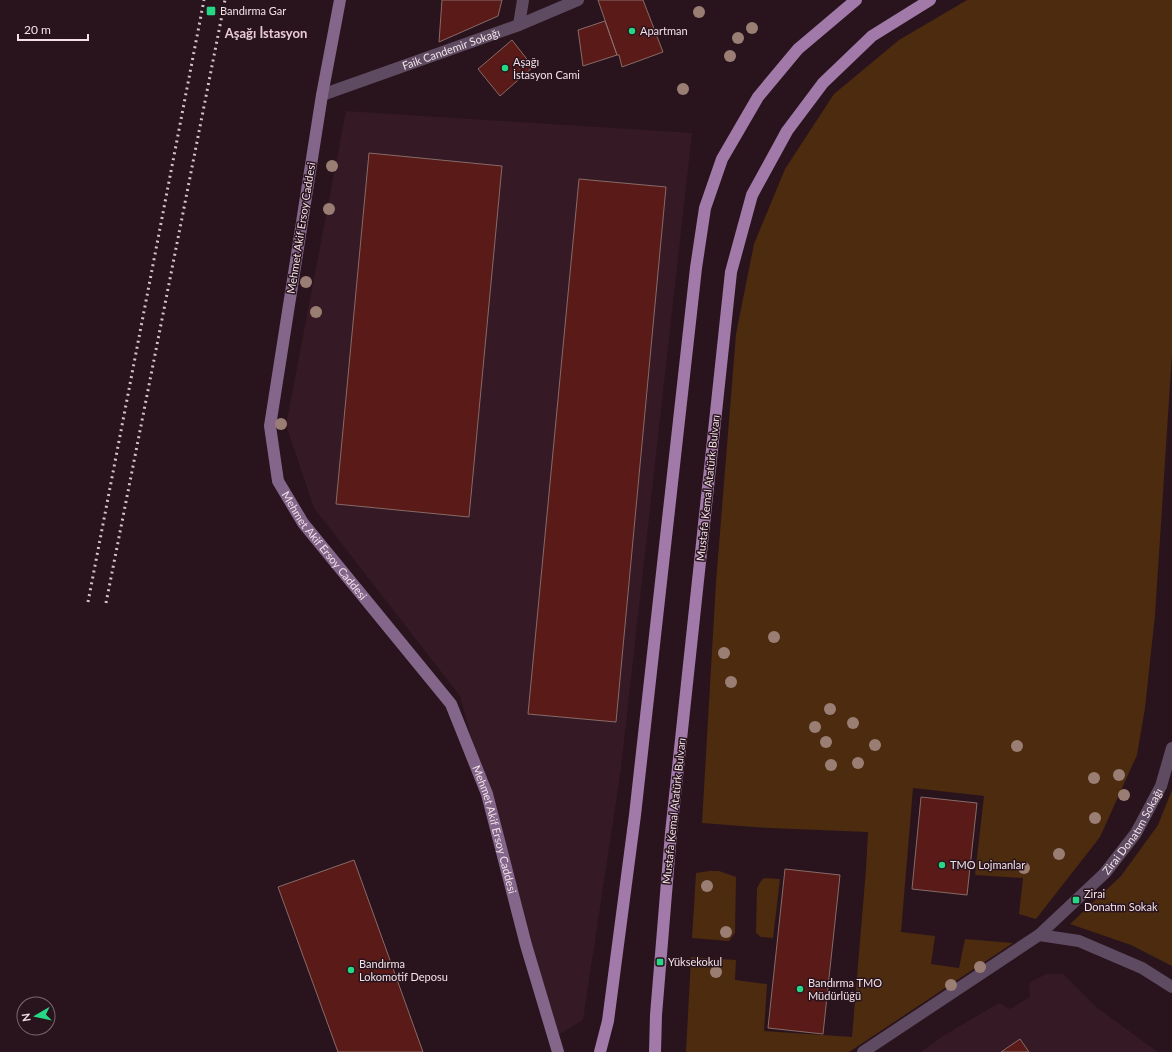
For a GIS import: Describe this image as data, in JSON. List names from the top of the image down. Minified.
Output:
{"streets":{"main road":["Mehmet Akif Ersoy Caddesi","Mustafa Kemal Atatürk Bulvarı"],"street":["Faik Candemir Sokağı","Zirai Donatım Sokağı"]},"crossings":[["Faik Candemir Sokağı","Mehmet Akif Ersoy Caddesi"]],"districts":["Aşağı İstasyon"],"places":{"transit":["Bandırma Gar","Zirai Donatım Sokak","Yüksekokul"],"other":["Apartman","Aşağı İstasyon Cami","TMO Lojmanlar","Bandırma Lokomotif Deposu","Bandırma TMO Müdürlüğü"]},"scale_bar":"20 m","north":"left"}
